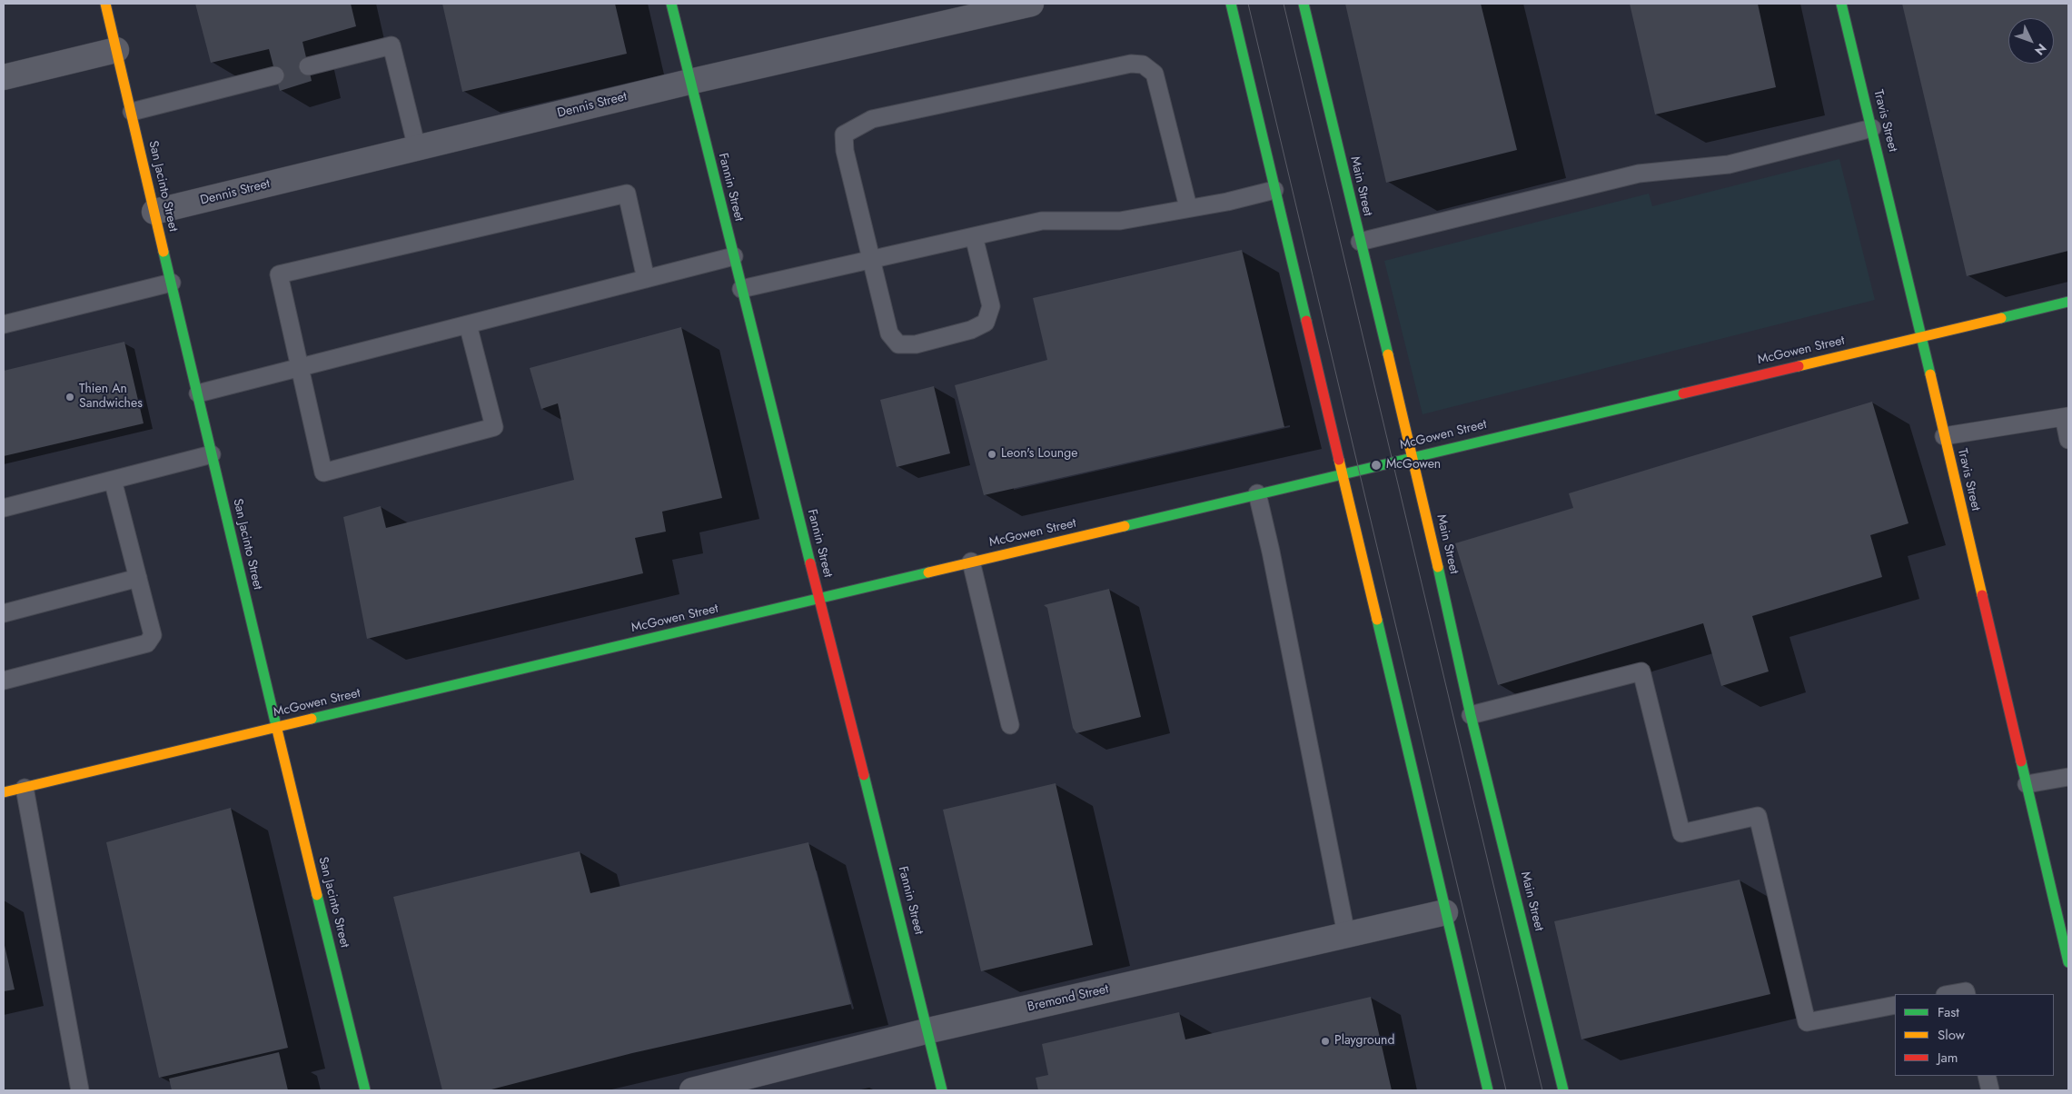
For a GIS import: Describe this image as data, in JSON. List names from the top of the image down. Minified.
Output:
{"streets":{"main road":["Travis Street","San Jacinto Street","Main Street","Fannin Street","McGowen Street"],"street":["Dennis Street","Bremond Street"]},"crossings":[["Dennis Street","San Jacinto Street"],["Dennis Street","Fannin Street"],["Travis Street","McGowen Street"],["San Jacinto Street","McGowen Street"],["Main Street","McGowen Street"],["Fannin Street","McGowen Street"],["Fannin Street","Bremond Street"]],"places":["Thien An Sandwiches","Leon's Lounge","McGowen","Playground"],"legend":["Fast","Slow","Jam"],"north":"bottom right"}
